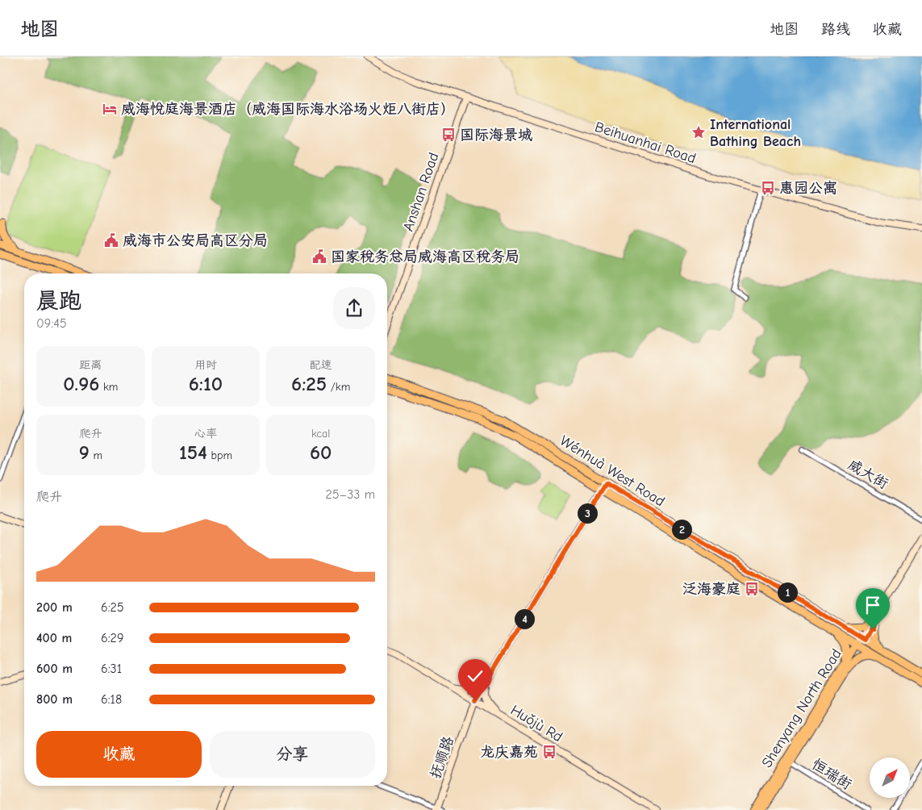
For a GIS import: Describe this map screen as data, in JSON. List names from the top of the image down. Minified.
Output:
{"streets":{"main road":["Beihuanhai Road","Anshan Road","Wénhuà West Road","Shenyang North Road","Huǒjù Rd","抚顺路"],"street":["威大街","恒瑞街"]},"crossings":[["Beihuanhai Road","Anshan Road"],["Wénhuà West Road","Shenyang North Road"],["Wénhuà West Road","抚顺路"],["Shenyang North Road","恒瑞街"],["Huǒjù Rd","抚顺路"]],"places":{"hotel":["威海悦庭海景酒店（威海国际海水浴场火炬八街店）"],"place":["International Bathing Beach"],"bus stop":["国际海景城","惠园公寓","泛海豪庭","龙庆嘉苑"],"public building":["威海市公安局高区分局","国家税务总局威海高区税务局"]},"north":"top right","page":{"header":"地图","nav":["地图","路线","收藏"],"heading":["晨跑","09:45"],"stats":[["距离","0.96 km"],["用时","6:10"],["配速","6:25 /km"],["爬升","9 m"],["心率","154 bpm"],["kcal","60"]],"chart":["爬升","25–33 m"],"pins":["3","2","1","4"],"list":[{"name":"200 m","note":"6:25"},{"name":"400 m","note":"6:29"},{"name":"600 m","note":"6:31"},{"name":"800 m","note":"6:18"}],"buttons":["收藏","分享"]}}
